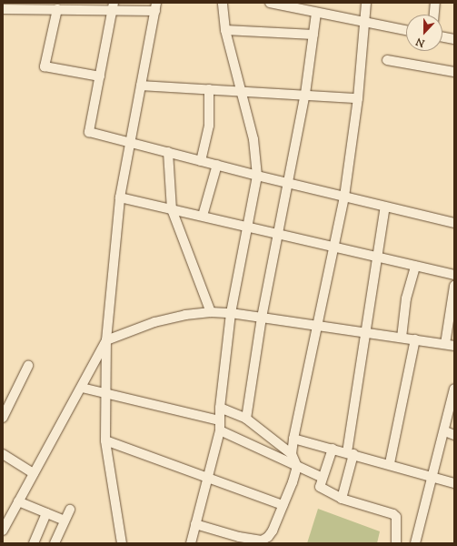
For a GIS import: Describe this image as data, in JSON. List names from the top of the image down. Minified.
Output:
{"north":"bottom"}
